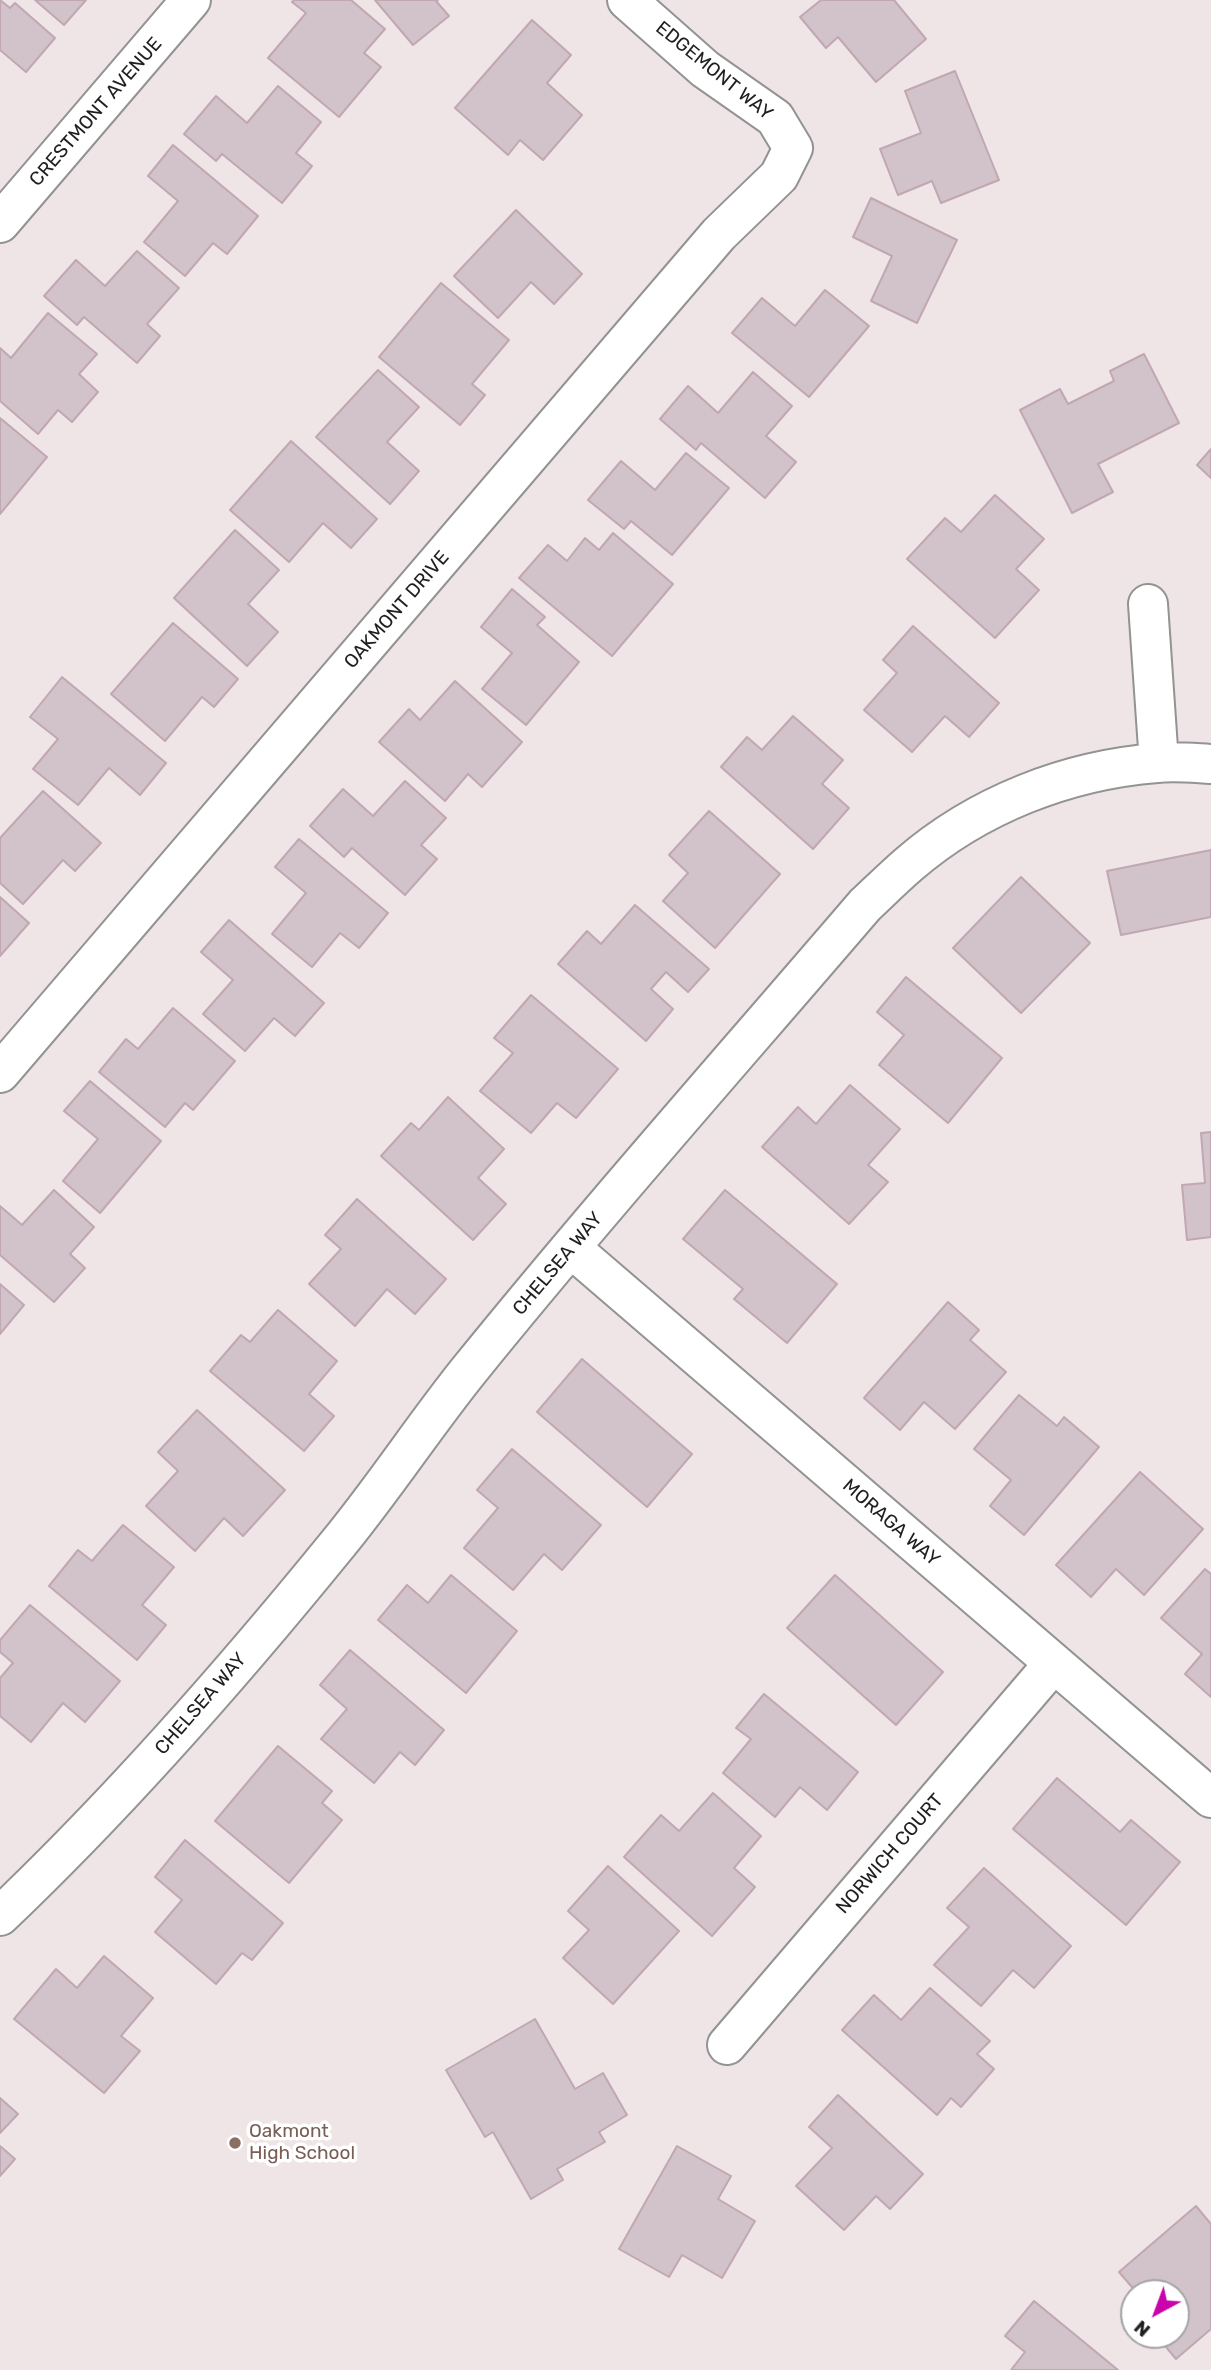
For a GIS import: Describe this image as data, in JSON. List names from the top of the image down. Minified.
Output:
{"streets":{"street":["EDGEMONT WAY","CRESTMONT AVENUE","OAKMONT DRIVE","CHELSEA WAY","MORAGA WAY","NORWICH COURT"]},"crossings":[["EDGEMONT WAY","OAKMONT DRIVE"],["CHELSEA WAY","MORAGA WAY"],["MORAGA WAY","NORWICH COURT"]],"places":["Oakmont High School"],"north":"bottom left"}
